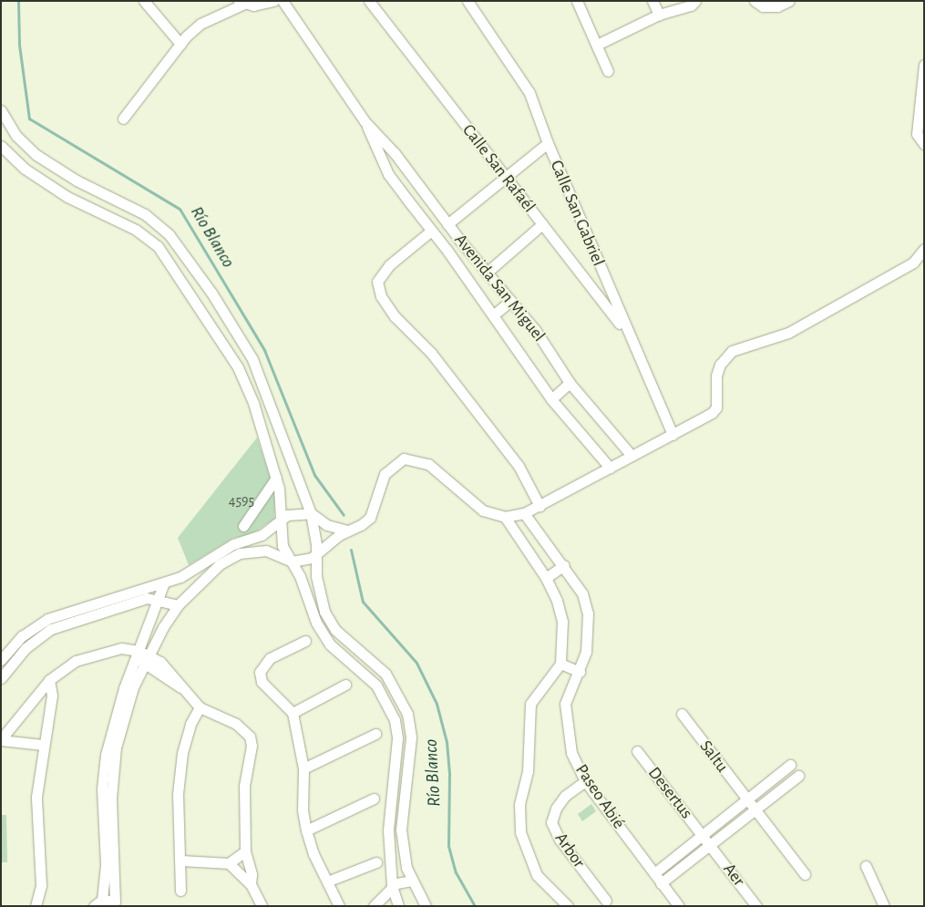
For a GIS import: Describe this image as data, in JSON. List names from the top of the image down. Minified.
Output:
{"streets":{"street":["Calle San Rafaél","Calle San Gabriel","Avenida San Miguel","Saltu","Desertus","Paseo Abié","Arbor","Aer"]},"crossings":[["Calle San Rafaél","Calle San Gabriel"],["Desertus","Aer"],["Paseo Abié","Arbor"]],"water":["Río Blanco"],"house_numbers":["4595"]}
